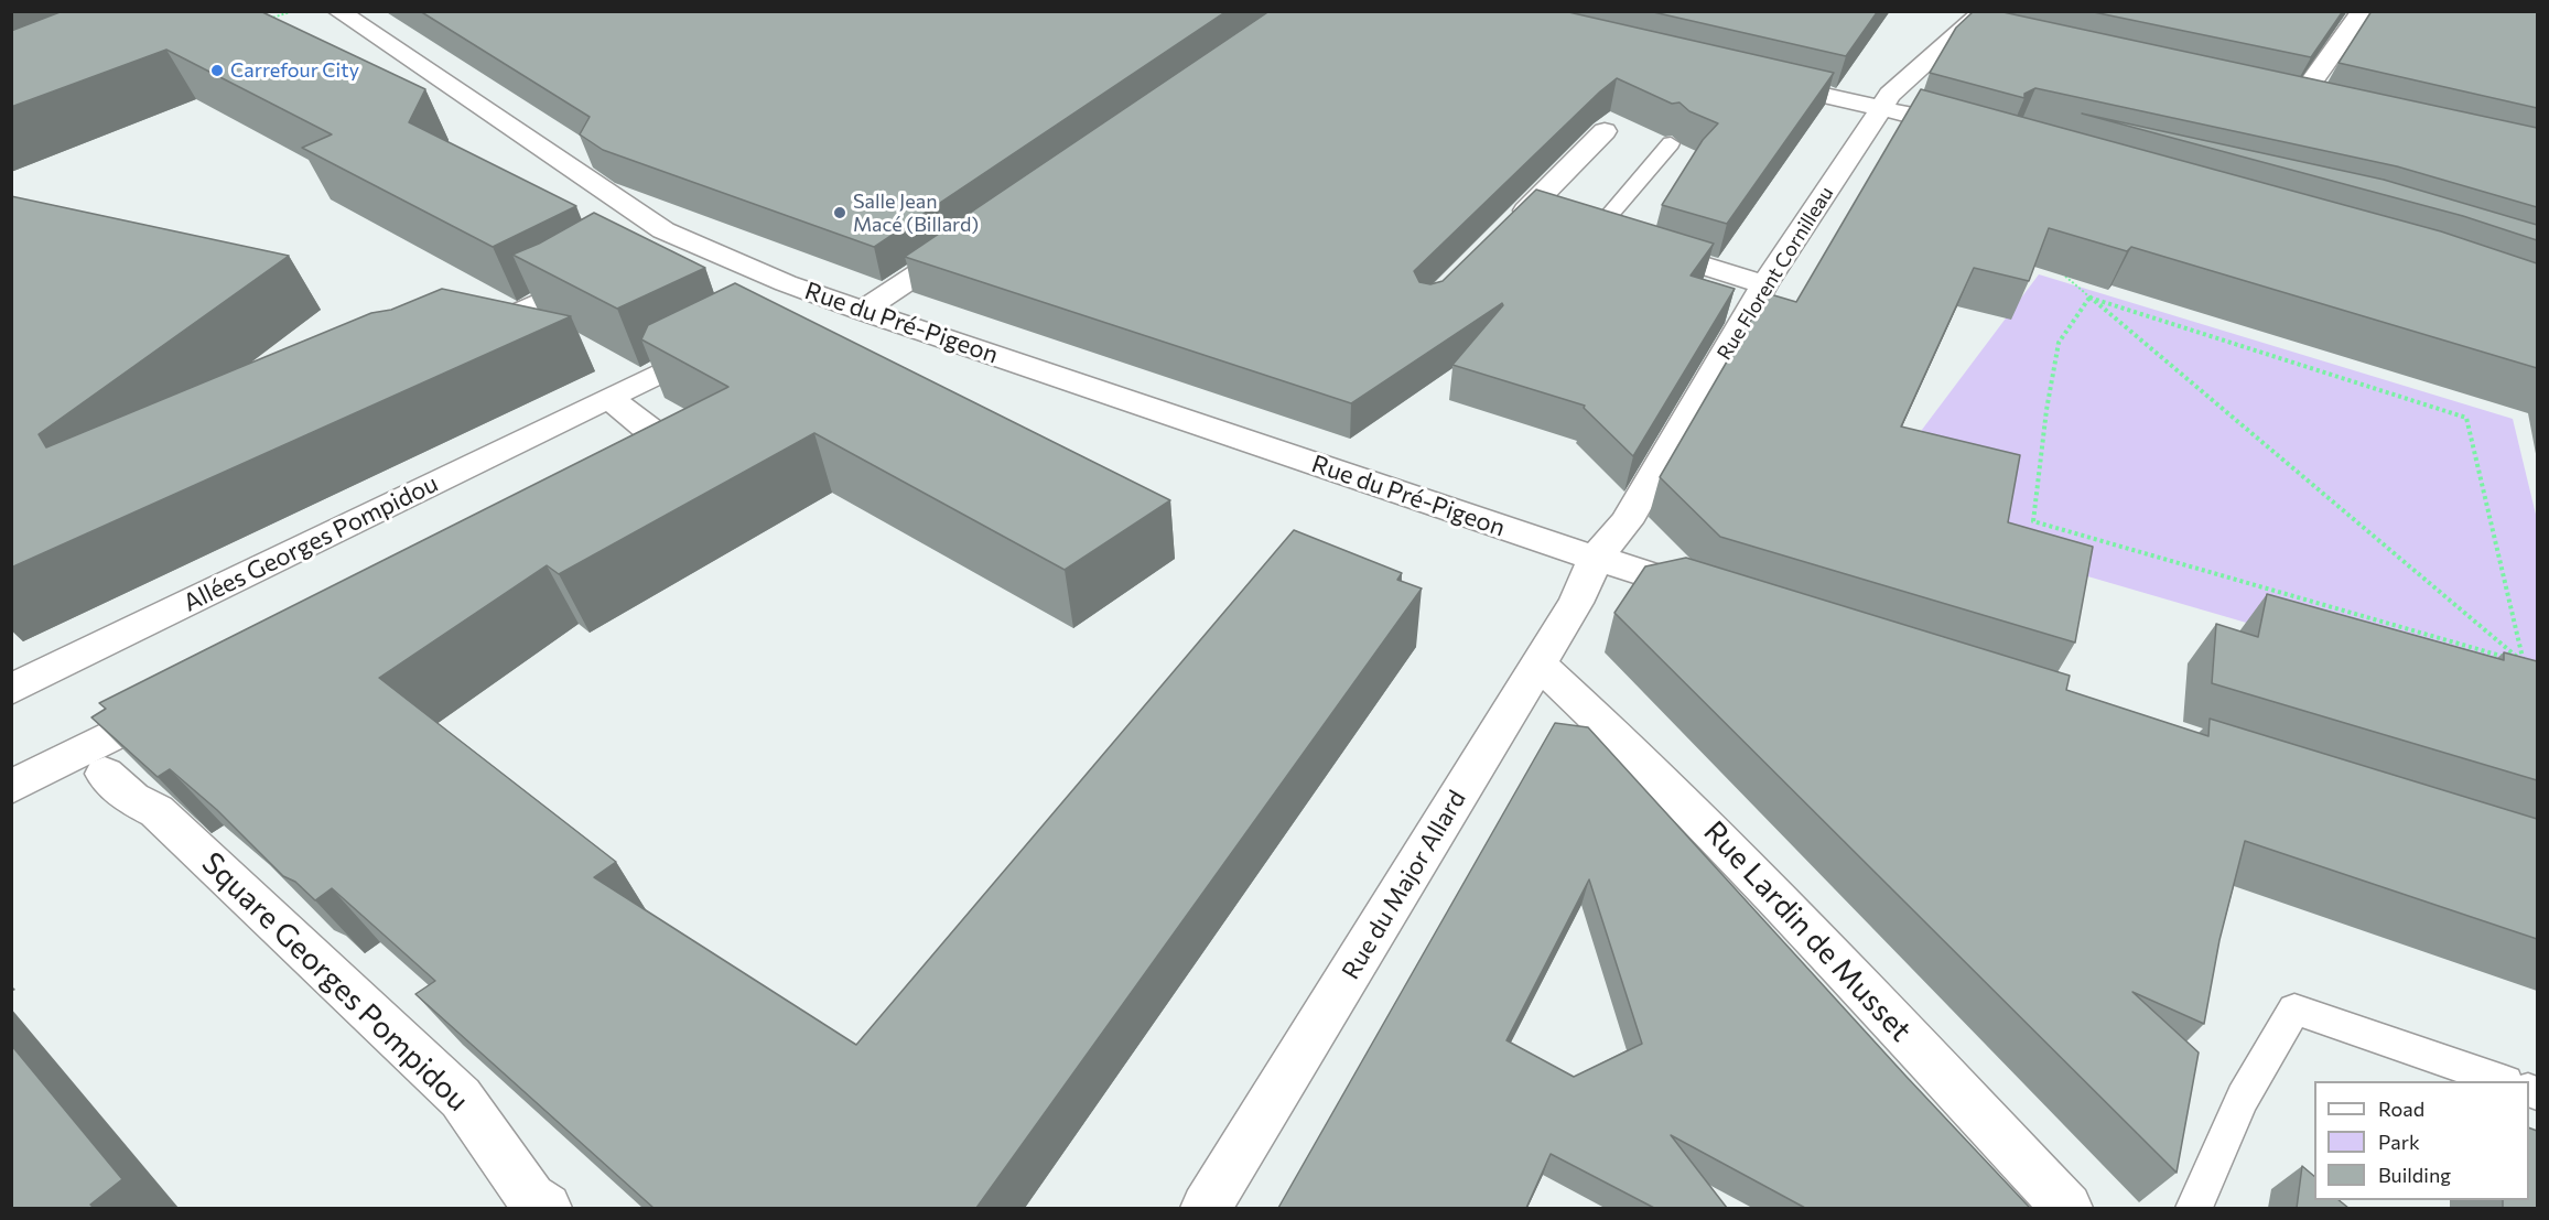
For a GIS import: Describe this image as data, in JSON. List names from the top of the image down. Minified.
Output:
{"streets":{"street":["Rue Florent Cornilleau","Rue du Pré-Pigeon","Allées Georges Pompidou","Rue du Major Allard","Rue Lardin de Musset","Square Georges Pompidou"]},"crossings":[["Rue Florent Cornilleau","Rue du Pré-Pigeon"],["Rue Florent Cornilleau","Rue du Major Allard"],["Rue du Pré-Pigeon","Rue du Major Allard"],["Rue du Major Allard","Rue Lardin de Musset"]],"places":["Carrefour City","Salle Jean Macé (Billard)"],"legend":["Road","Park","Building"]}
